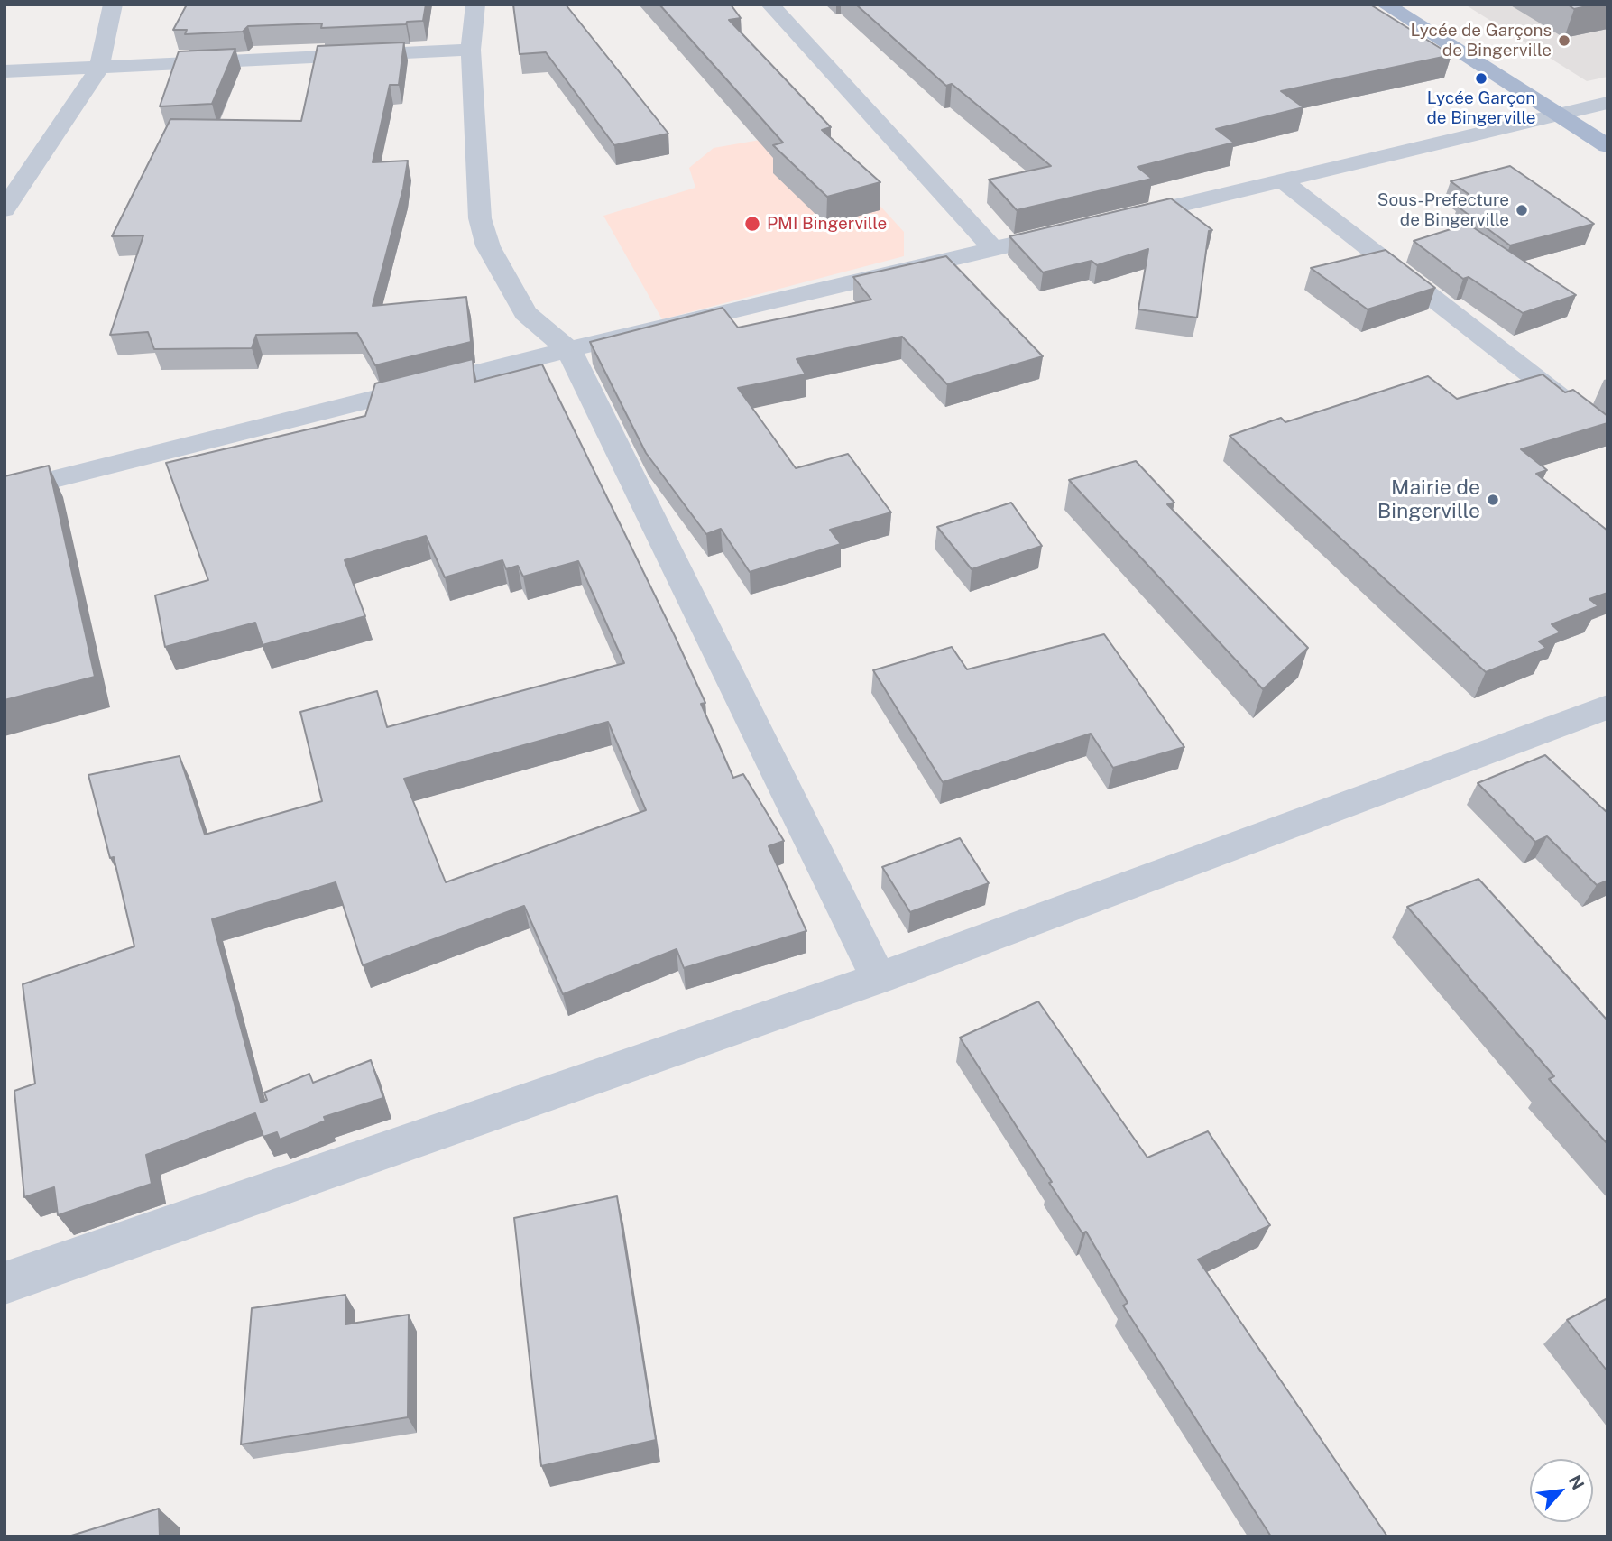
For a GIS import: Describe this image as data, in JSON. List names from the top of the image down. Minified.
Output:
{"places":["Lycée de Garçons de Bingerville","Lycée Garçon de Bingerville","Sous-Prefecture de Bingerville","PMI Bingerville","Mairie de Bingerville"],"north":"top right"}
